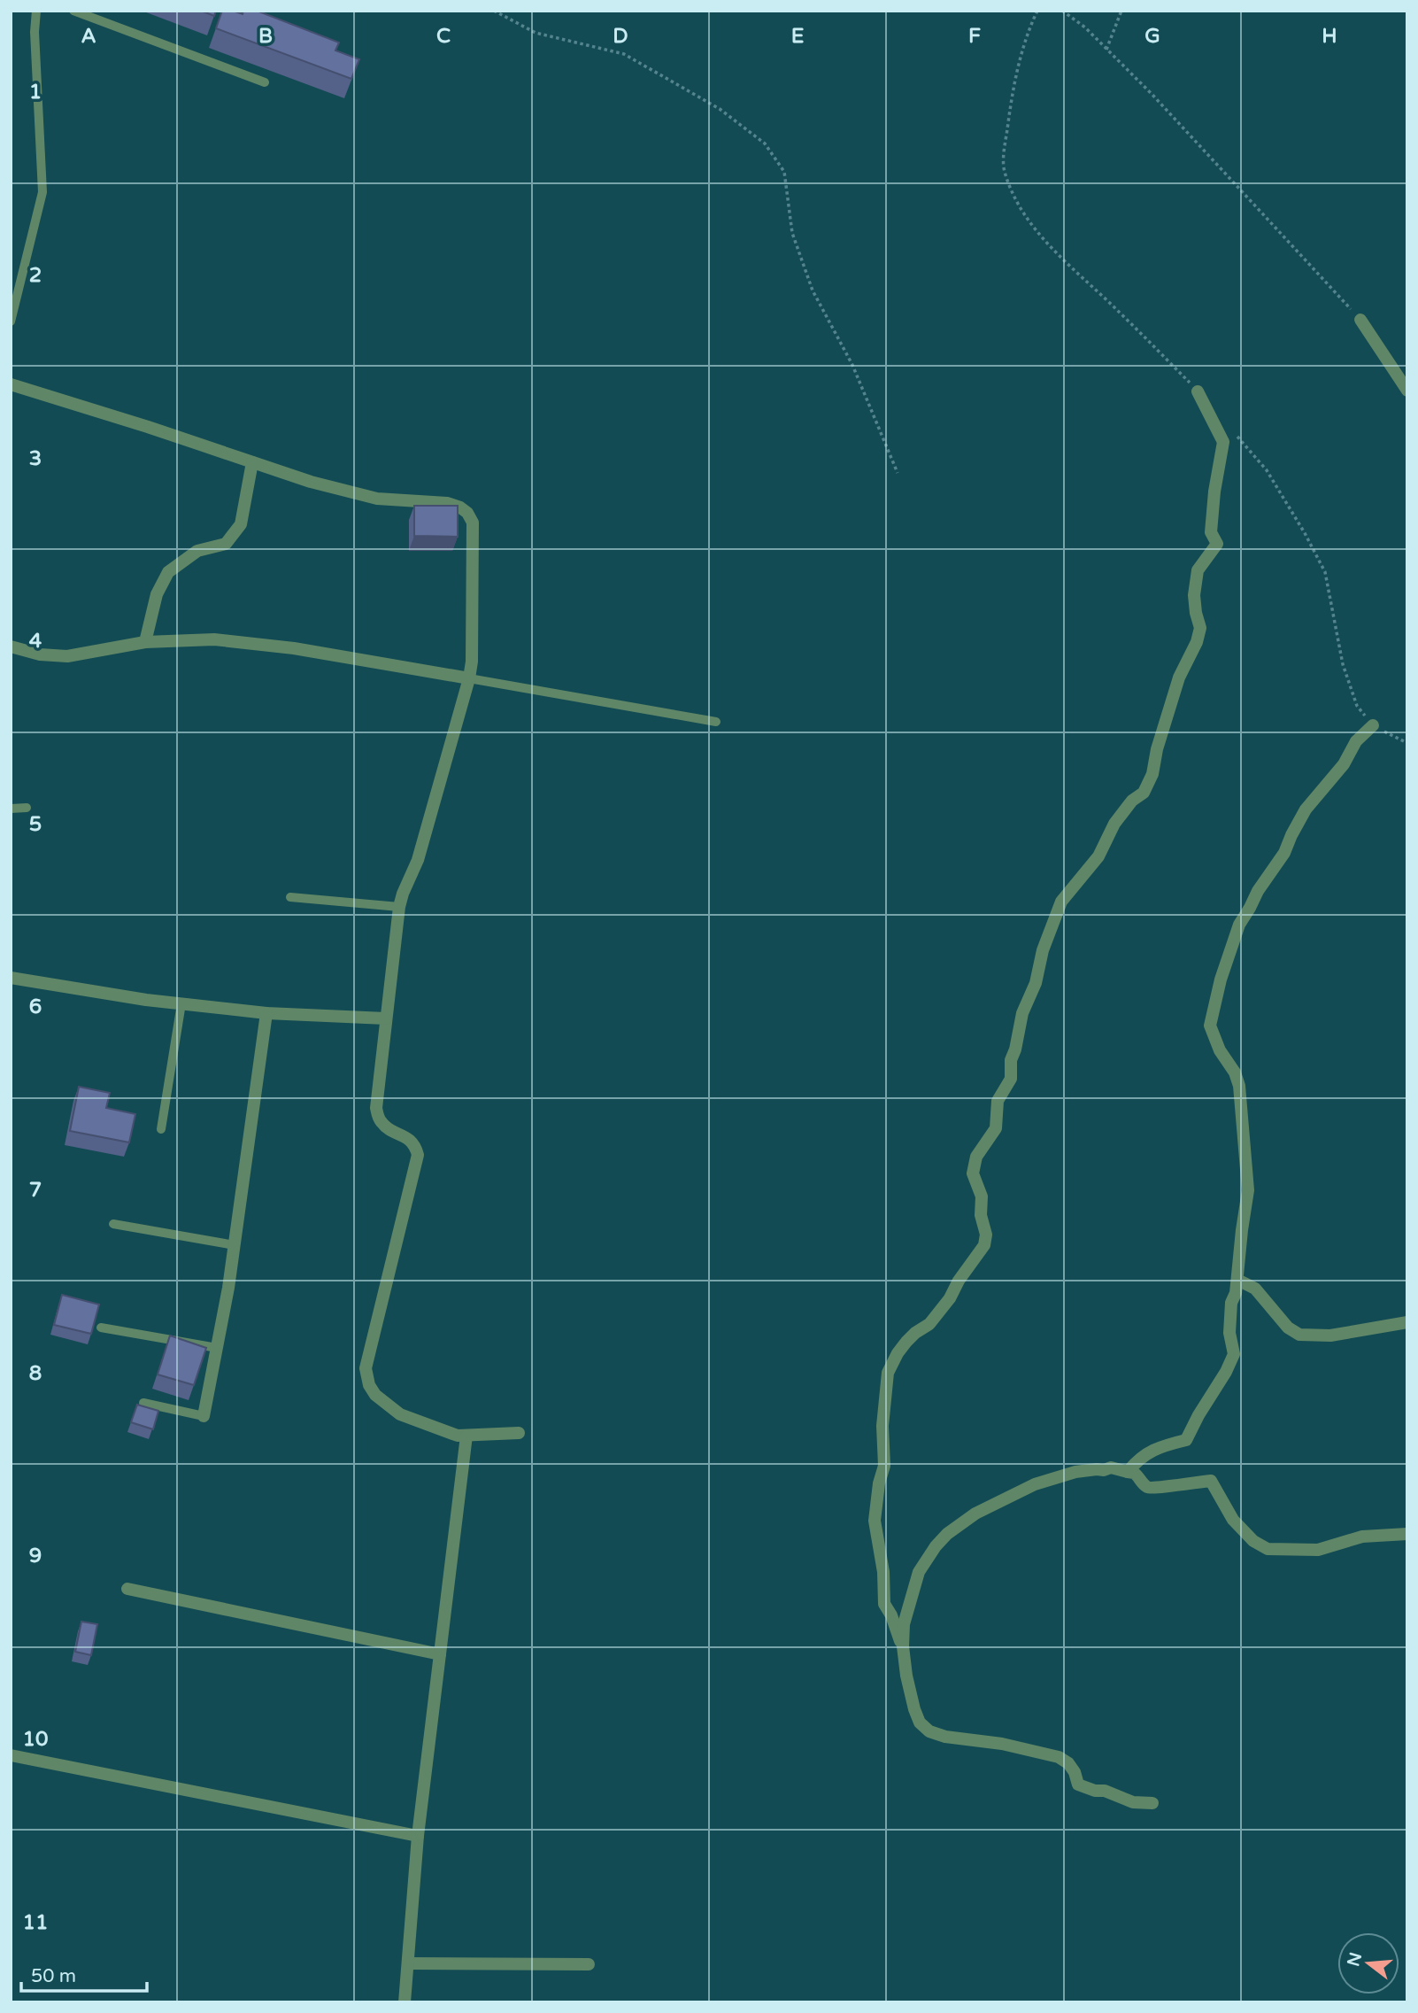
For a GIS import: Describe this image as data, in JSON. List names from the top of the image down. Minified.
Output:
{"scale_bar":"50 m","north":"left","grid":{"columns":["A","B","C","D","E","F","G","H"],"rows":["1","2","3","4","5","6","7","8","9","10","11"]}}
